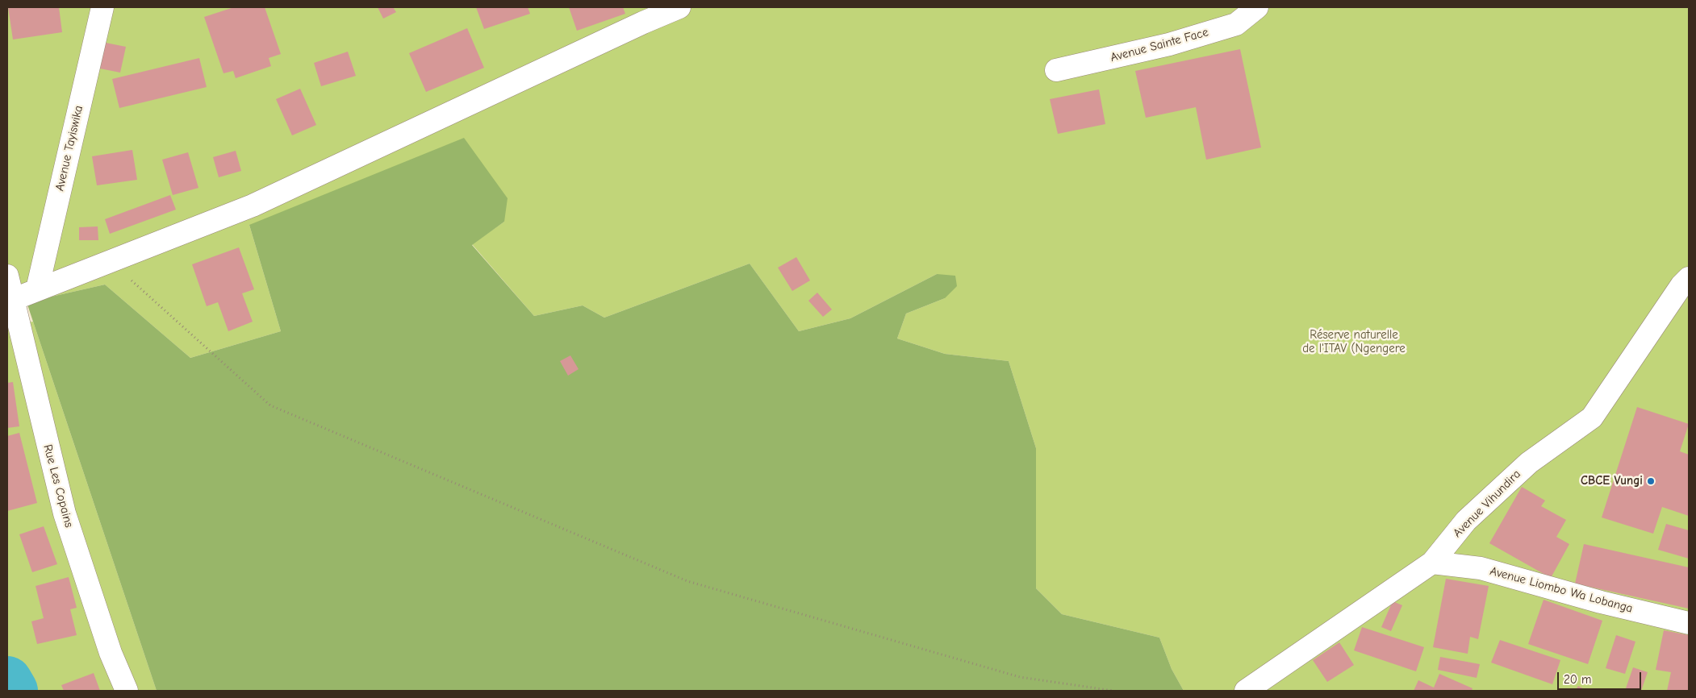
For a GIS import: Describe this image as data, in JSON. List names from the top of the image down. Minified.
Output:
{"streets":{"street":["Avenue Sainte Face","Avenue Tayiswika","Rue Les Copains","Avenue Vihundira","Avenue Liombo Wa Lobanga"]},"crossings":[["Avenue Vihundira","Avenue Liombo Wa Lobanga"]],"parks":["Réserve naturelle de l'ITAV (Ngengere"],"places":["CBCE Vungi"],"scale_bar":"20 m"}
